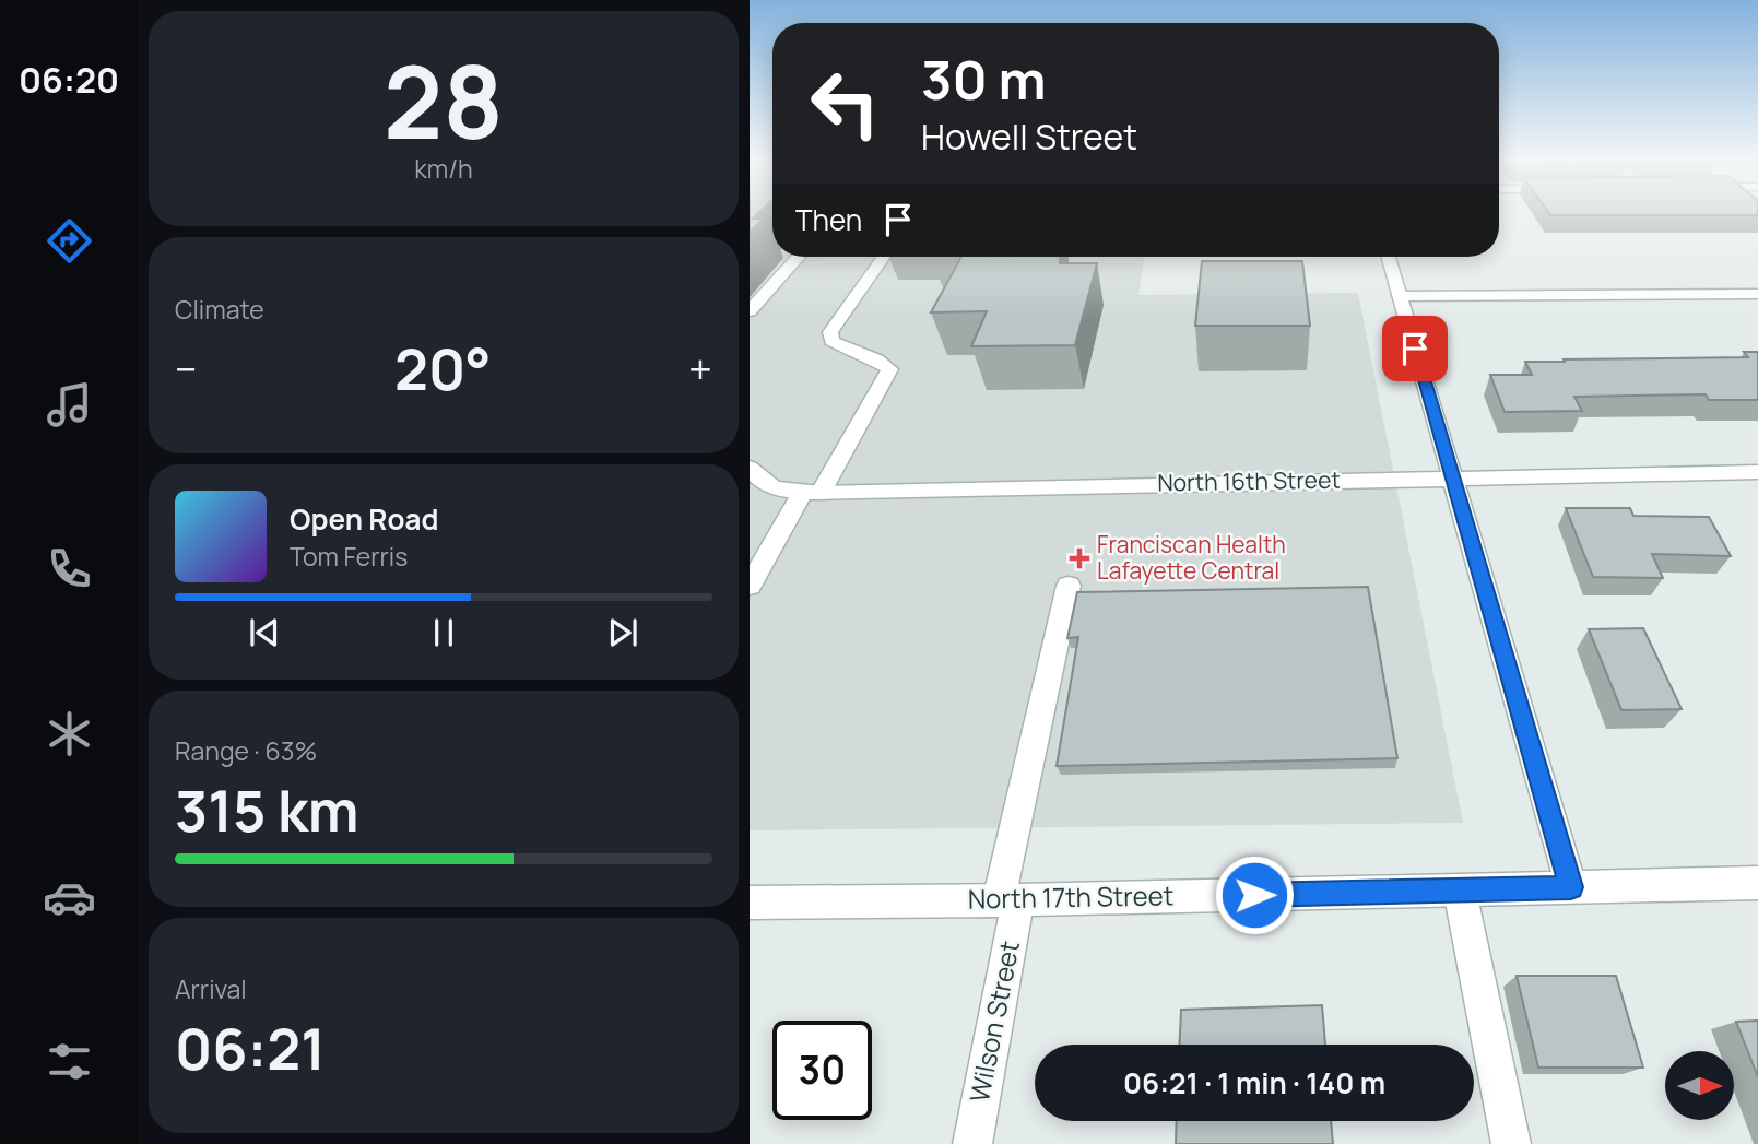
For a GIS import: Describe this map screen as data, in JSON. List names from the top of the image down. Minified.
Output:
{"streets":{"street":["North 16th Street","North 17th Street","Wilson Street"]},"crossings":[["North 17th Street","Wilson Street"]],"places":{"health":["Franciscan Health Lafayette Central"]},"north":"right","page":{"tabs":"06:20","tile":[["28","km/h"],"Climate",["Range · 63%","315 km"],["Arrival","06:21"]],"turn":["30 m","Howell Street"],"then":"Then","heat":["−","20°","+"],"song":["Open Road","Tom Ferris"],"limit":"30","trip":"06:21 · 1 min · 140 m"}}
